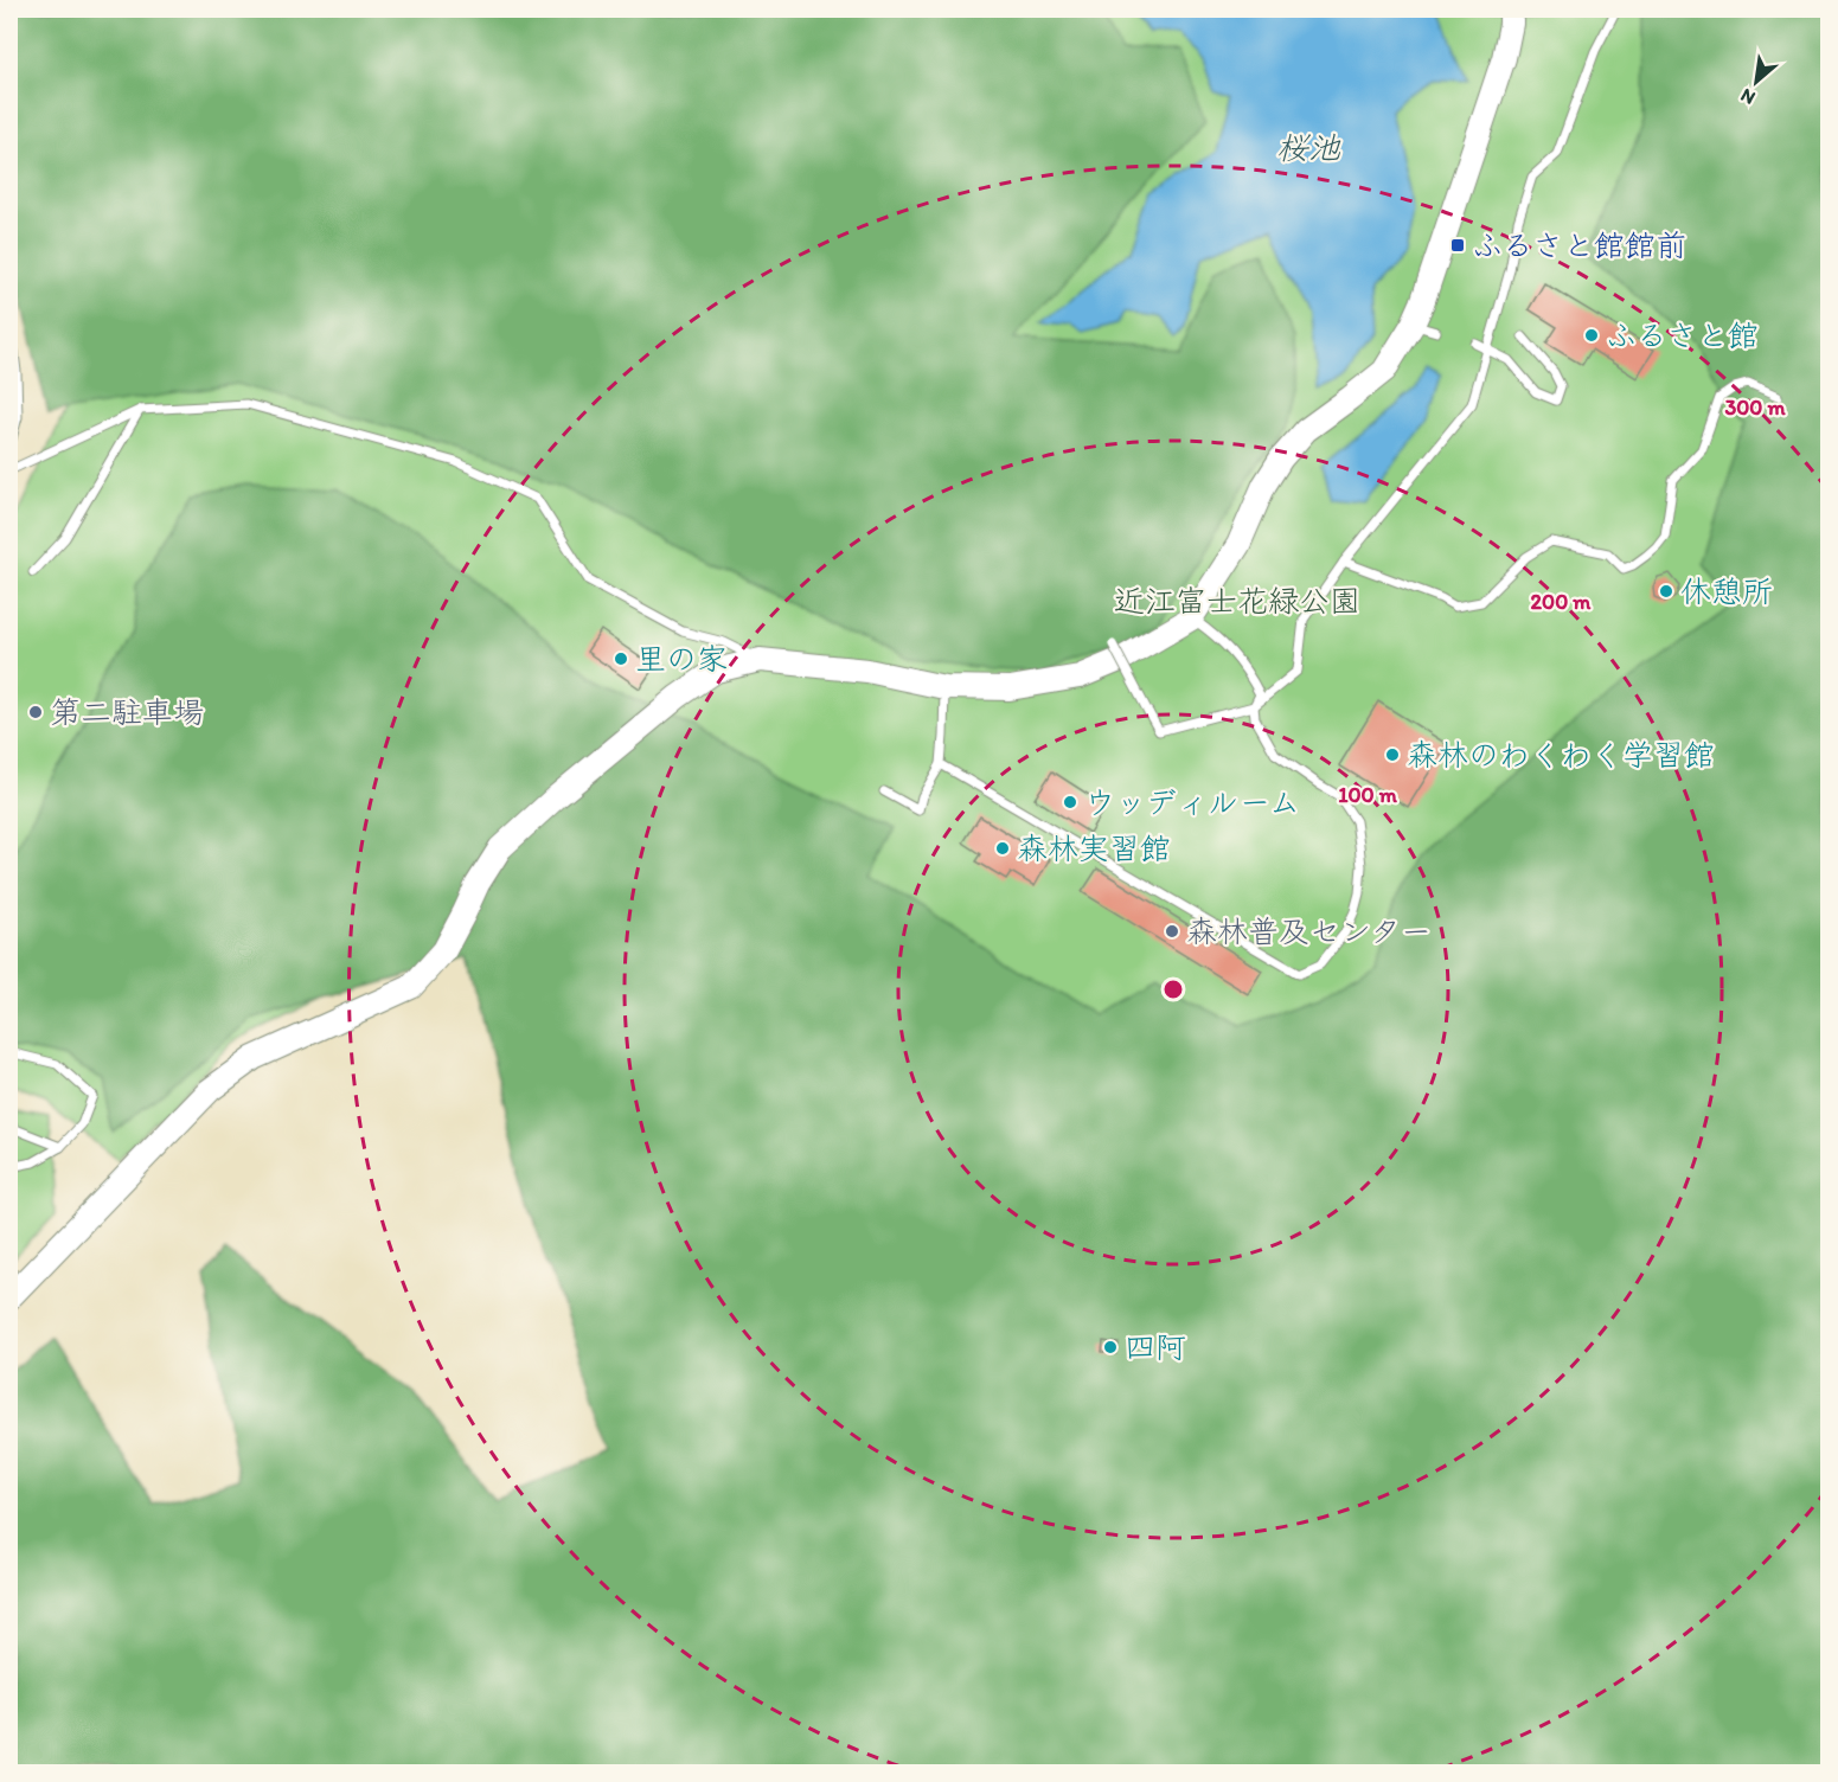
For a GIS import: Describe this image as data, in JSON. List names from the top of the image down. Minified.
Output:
{"water":["桜池"],"parks":["近江富士花緑公園"],"places":{"transit":["ふるさと館館前"],"other":["ふるさと館","休憩所","里の家","第二駐車場","森林のわくわく学習館","ウッディルーム","森林実習館","森林普及センター","四阿"]},"north":"bottom left","rings":["300 m","200 m","100 m"]}
